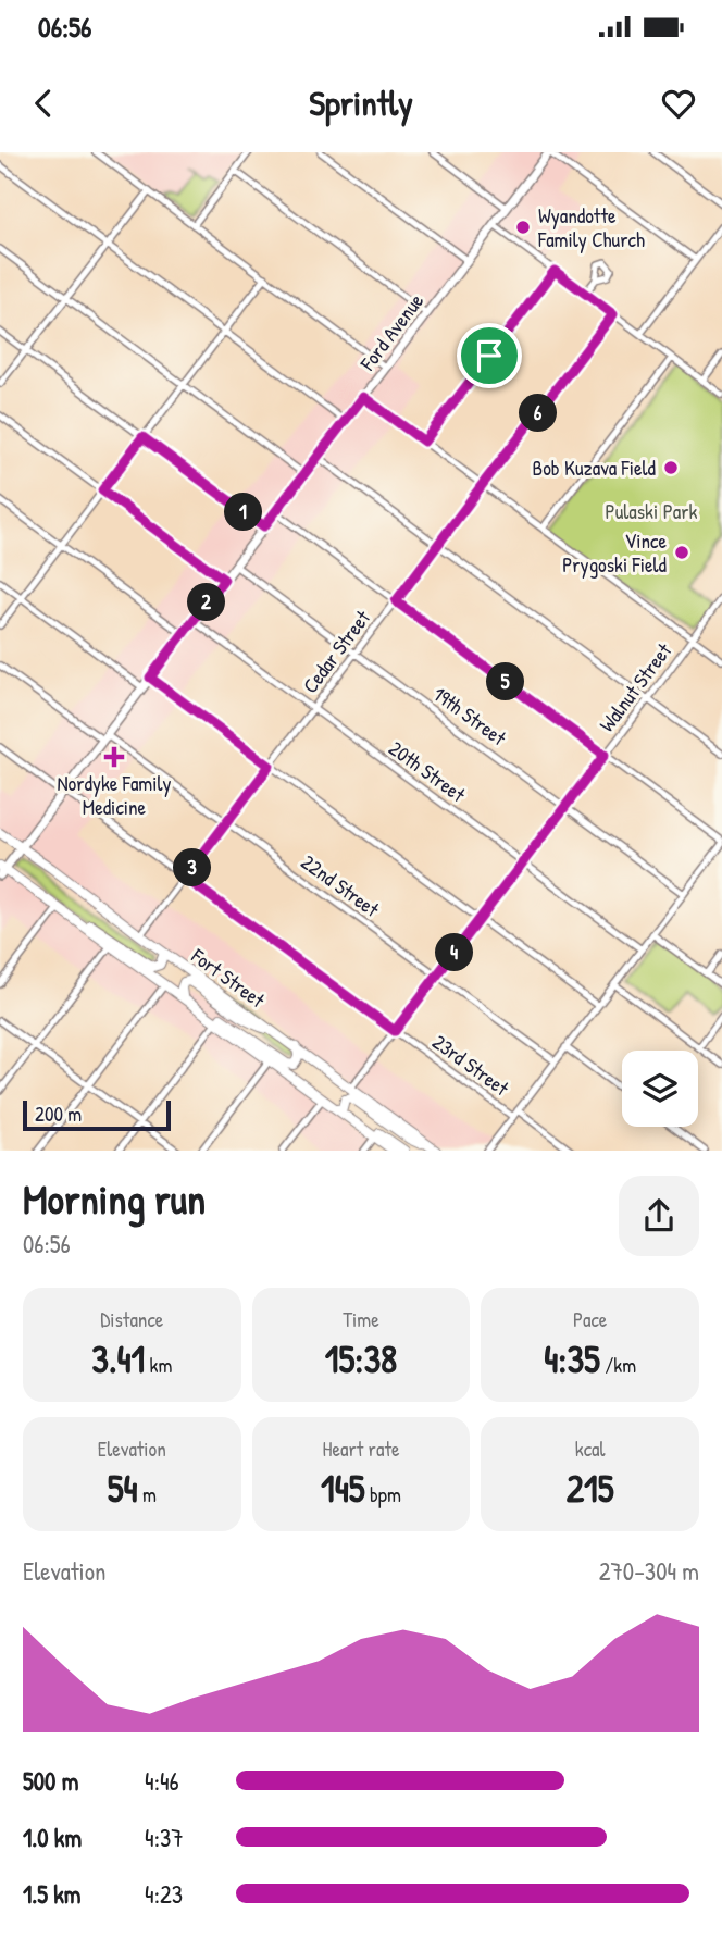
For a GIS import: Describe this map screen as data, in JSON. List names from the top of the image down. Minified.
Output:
{"streets":{"main road":["Ford Avenue","Fort Street"],"street":["Cedar Street","Walnut Street","19th Street","20th Street","22nd Street","23rd Street"]},"crossings":[["Ford Avenue","19th Street"],["Ford Avenue","20th Street"],["Ford Avenue","22nd Street"],["Ford Avenue","Fort Street"],["Ford Avenue","23rd Street"],["Cedar Street","19th Street"],["Cedar Street","20th Street"],["Cedar Street","22nd Street"],["Cedar Street","Fort Street"],["Cedar Street","23rd Street"],["Walnut Street","19th Street"],["Walnut Street","20th Street"],["Walnut Street","22nd Street"],["Walnut Street","Fort Street"],["Walnut Street","23rd Street"]],"parks":["Pulaski Park"],"places":{"other":["Wyandotte Family Church","Bob Kuzava Field","Vince Prygoski Field"],"health":["Nordyke Family Medicine"]},"scale_bar":"200 m","page":{"status":"06:56","header":"Sprintly","pins":["6","1","2","5","3","4"],"scale":"200 m","heading":["Morning run","06:56"],"stats":[["Distance","3.41 km"],["Time","15:38"],["Pace","4:35 /km"],["Elevation","54 m"],["Heart rate","145 bpm"],["kcal","215"]],"chart":["Elevation","270–304 m"],"list":[{"name":"500 m","note":"4:46"},{"name":"1.0 km","note":"4:37"},{"name":"1.5 km","note":"4:23"}]}}
